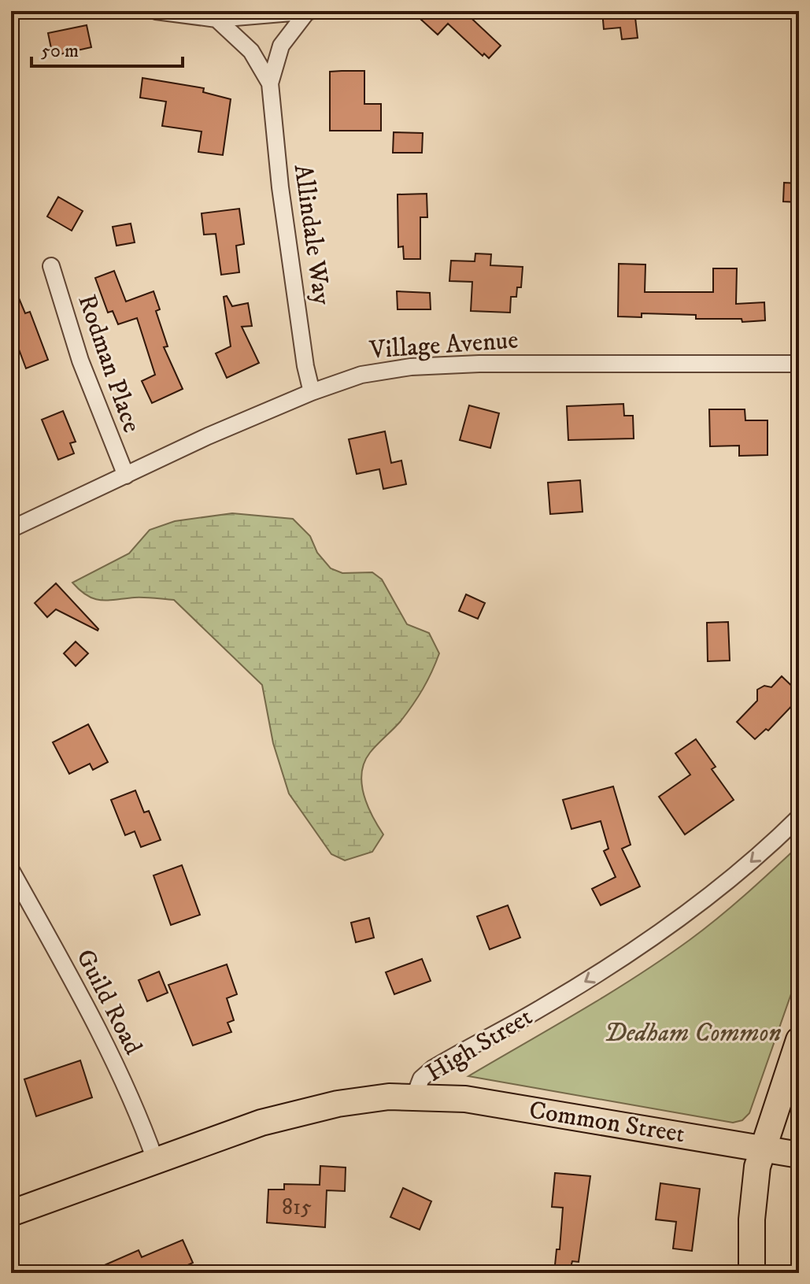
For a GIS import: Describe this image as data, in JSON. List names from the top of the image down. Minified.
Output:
{"streets":{"main road":["High Street","Common Street"],"street":["Allindale Way","Village Avenue","Rodman Place","Guild Road"]},"crossings":[["Allindale Way","Village Avenue"],["Village Avenue","Rodman Place"],["Guild Road","High Street"],["High Street","Common Street"]],"one_way":["High Street"],"parks":["Dedham Common"],"house_numbers":["815"],"scale_bar":"50 m"}
